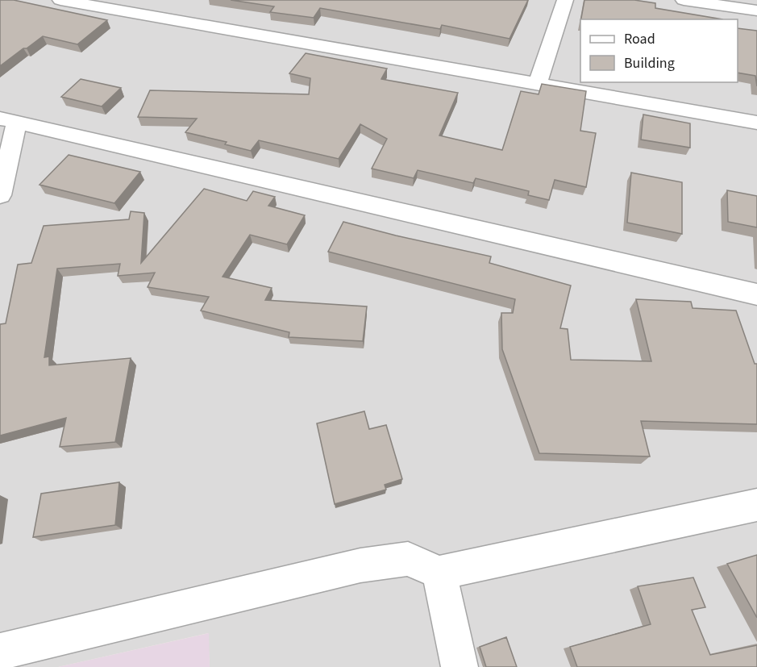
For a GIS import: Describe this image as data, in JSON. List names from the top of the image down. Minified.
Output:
{"legend":["Road","Building"]}
